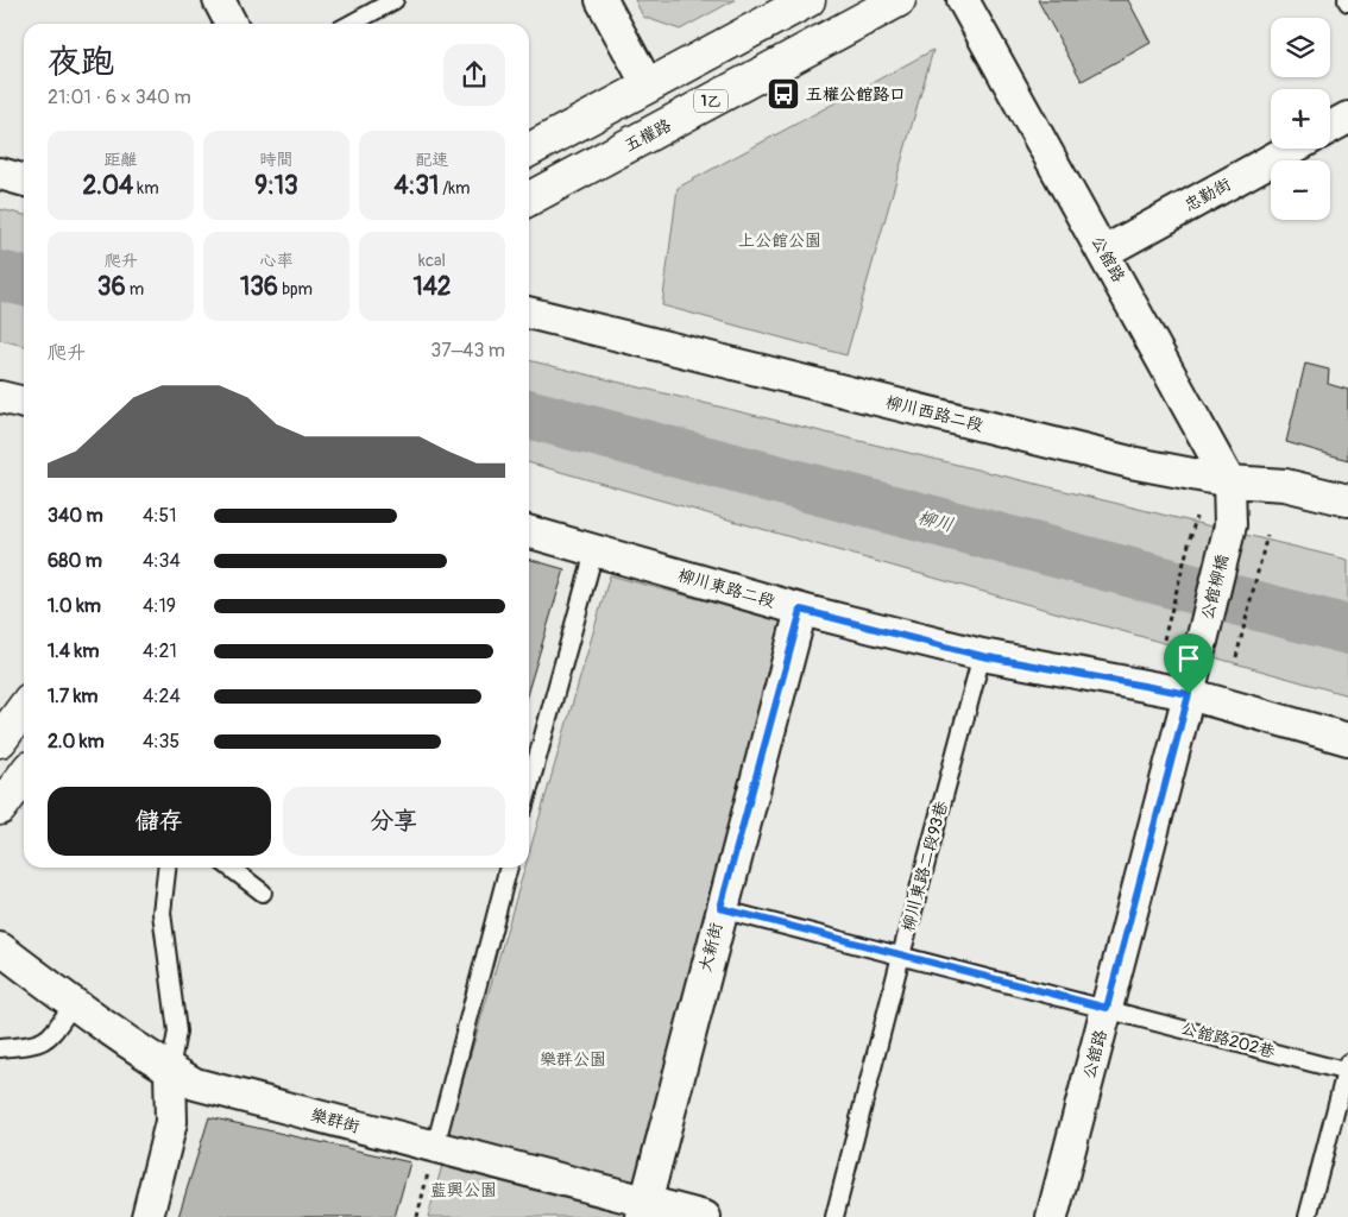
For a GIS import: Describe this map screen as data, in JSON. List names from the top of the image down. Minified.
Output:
{"streets":{"main road":["1乙","五權路"],"street":["忠勤街","公舘路","柳川西路二段","公館柳橋","柳川東路二段","大新街","樂群街"],"lane":["柳川東路二段93巷","公舘路202巷"]},"crossings":[["忠勤街","公舘路"],["公舘路","柳川西路二段"],["公舘路","公館柳橋"],["公舘路","柳川東路二段"],["公舘路","公舘路202巷"],["柳川東路二段","柳川東路二段93巷"],["柳川東路二段","大新街"],["柳川東路二段93巷","公舘路202巷"],["大新街","公舘路202巷"],["大新街","樂群街"]],"water":["柳川"],"parks":["上公館公園","樂群公園","藍興公園"],"places":{"bus stop":["五權公館路口"]},"page":{"map_buttons":["+","−"],"heading":["夜跑","21:01 · 6 × 340 m"],"stats":[["距離","2.04 km"],["時間","9:13"],["配速","4:31 /km"],["爬升","36 m"],["心率","136 bpm"],["kcal","142"]],"chart":["爬升","37–43 m"],"list":[{"name":"340 m","note":"4:51"},{"name":"680 m","note":"4:34"},{"name":"1.0 km","note":"4:19"},{"name":"1.4 km","note":"4:21"},{"name":"1.7 km","note":"4:24"},{"name":"2.0 km","note":"4:35"}],"buttons":["儲存","分享"]}}
